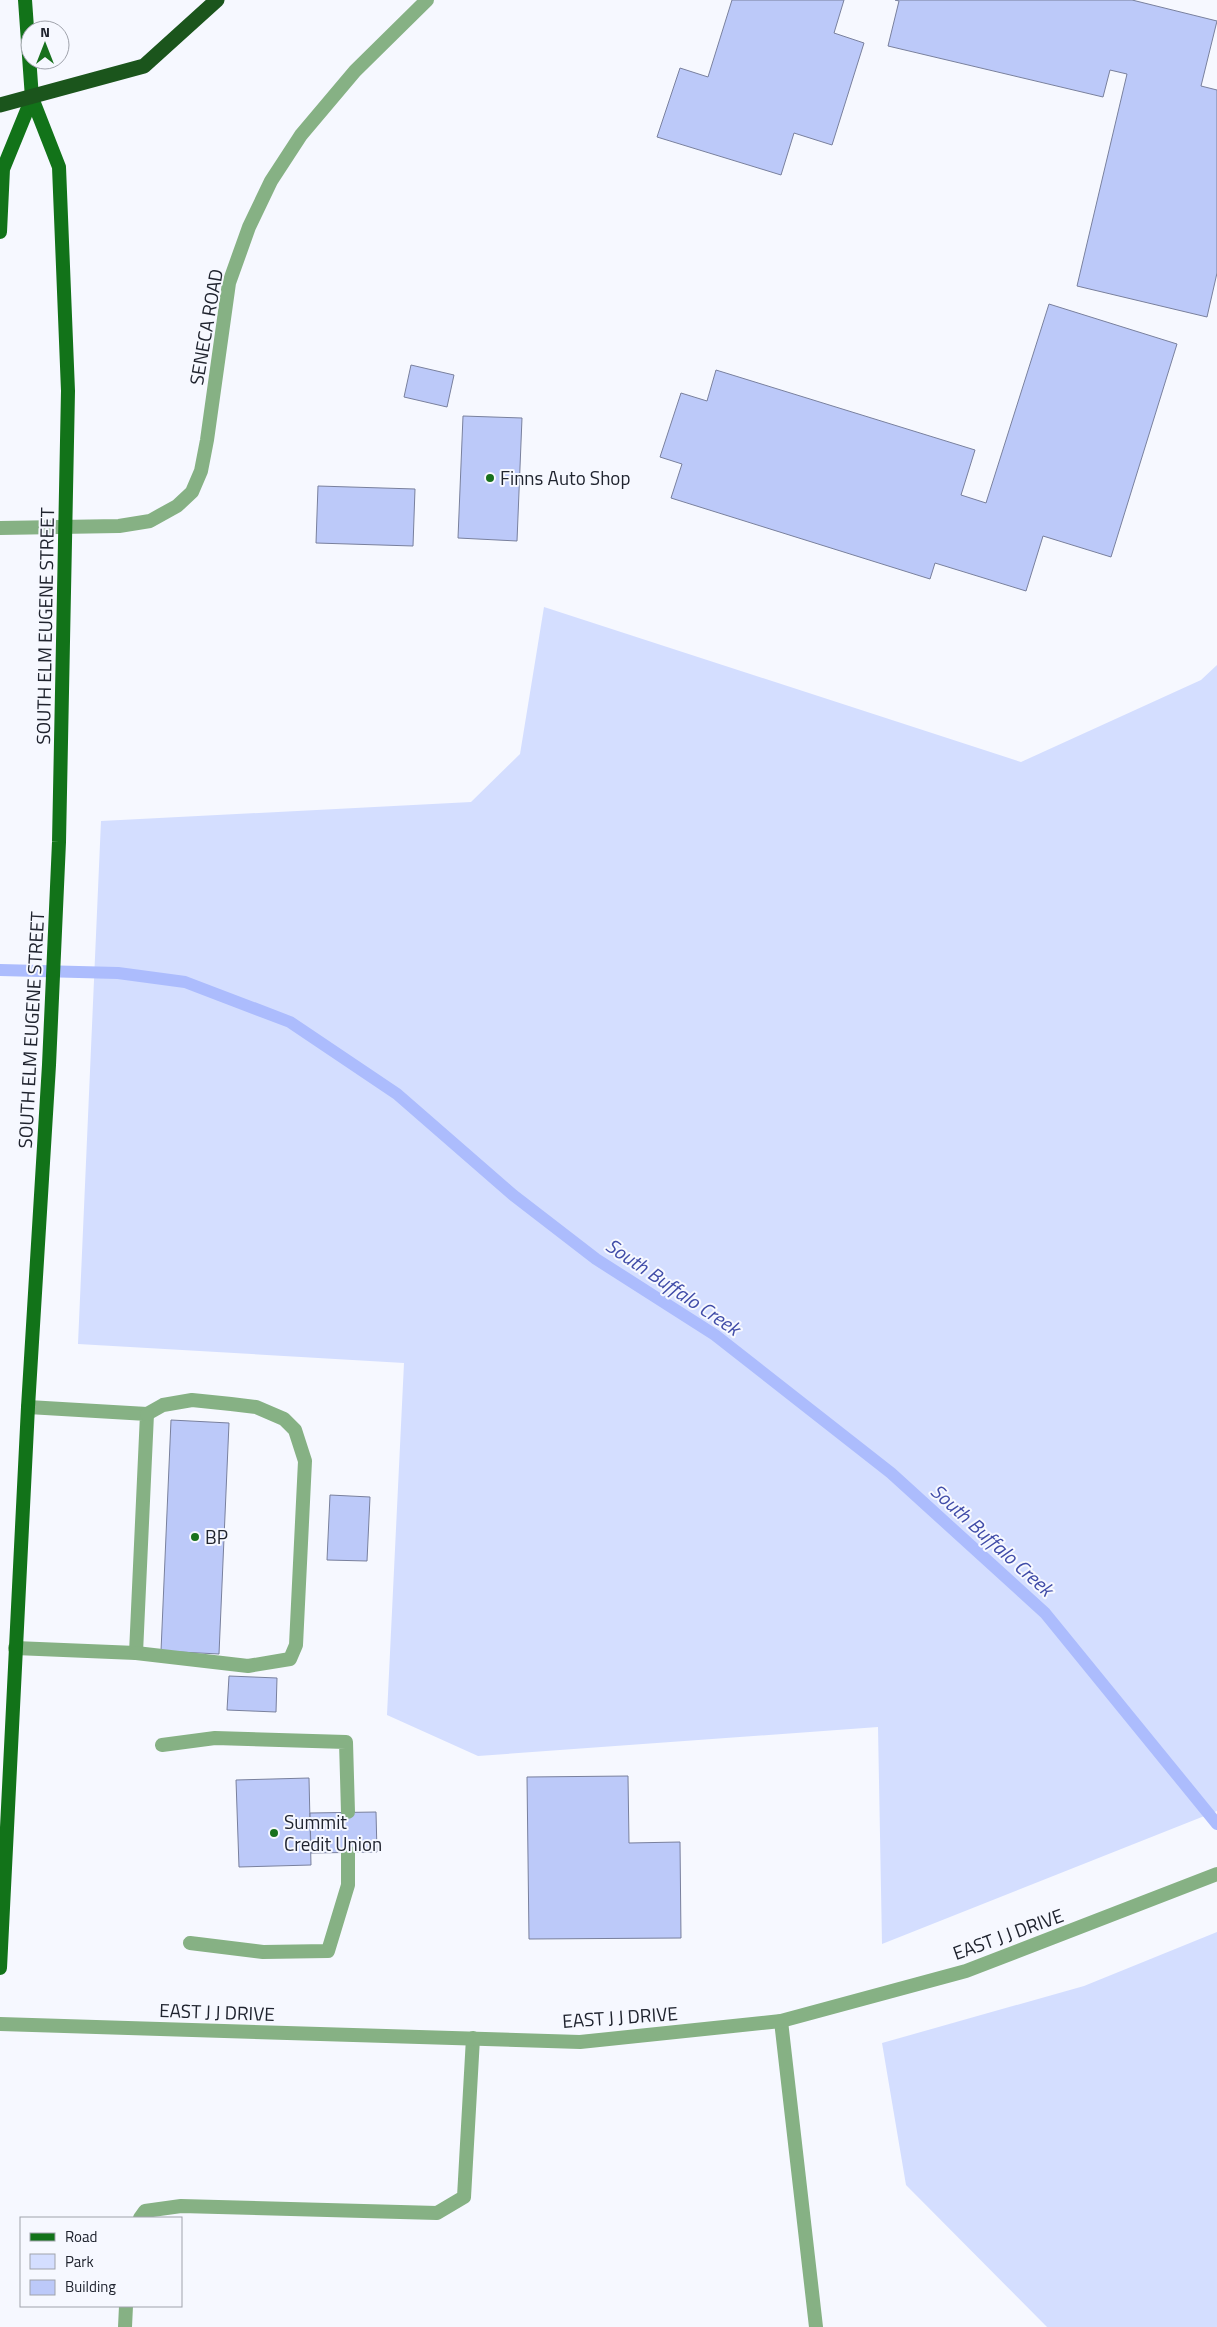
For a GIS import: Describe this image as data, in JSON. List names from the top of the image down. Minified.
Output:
{"streets":{"main road":["SOUTH ELM EUGENE STREET"],"street":["SENECA ROAD","EAST J J DRIVE"]},"crossings":[["SENECA ROAD","SOUTH ELM EUGENE STREET"]],"water":["South Buffalo Creek"],"places":["Finns Auto Shop","BP","Summit Credit Union"],"legend":["Road","Park","Building"],"north":"top"}
